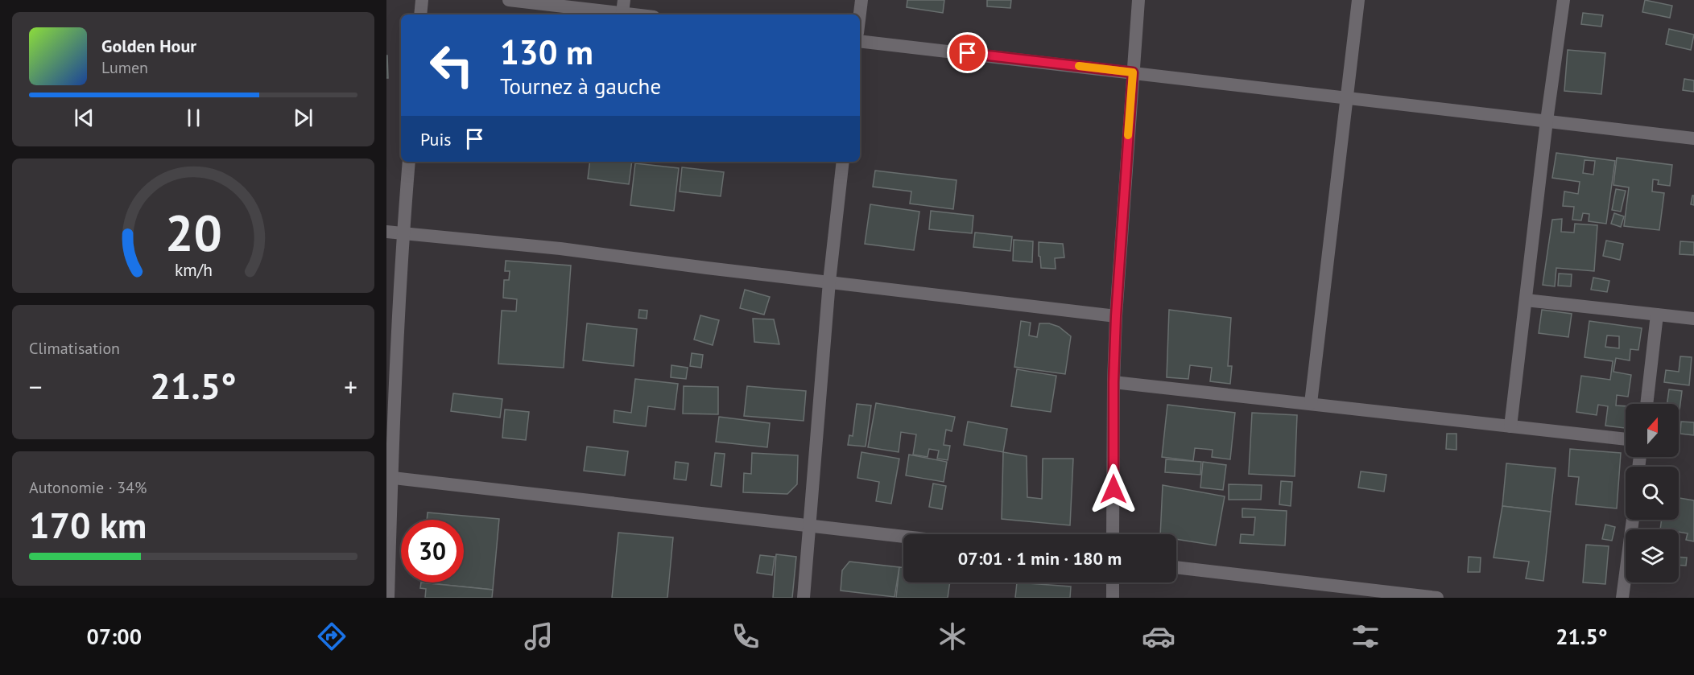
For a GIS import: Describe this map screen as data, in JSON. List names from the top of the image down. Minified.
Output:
{"north":"top","page":{"turn":["130 m","Tournez à gauche"],"song":["Golden Hour","Lumen"],"then":"Puis","tile":["Climatisation",["Autonomie · 34%","170 km"]],"heat":["−","21.5°","+"],"limit":"30","trip":"07:01 · 1 min · 180 m","tabs":["07:00","21.5°"],"gauge":["20","km/h"]}}
